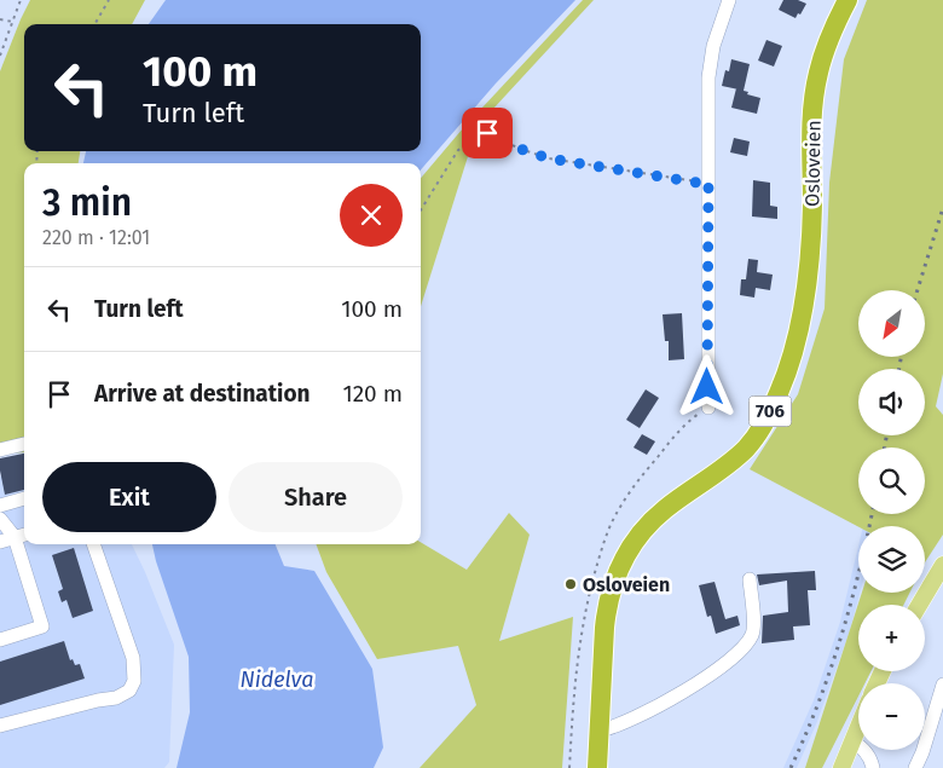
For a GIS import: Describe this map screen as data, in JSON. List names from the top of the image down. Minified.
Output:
{"streets":{"highway":["Osloveien","706"]},"water":["Nidelva"],"places":["Osloveien"],"north":"bottom left","page":{"turn":["100 m","Turn left"],"heading":["3 min","220 m · 12:01"],"list":[{"name":"Turn left","value":"100 m"},{"name":"Arrive at destination","value":"120 m"}],"map_buttons":["+","−"],"buttons":["Exit","Share"]}}
